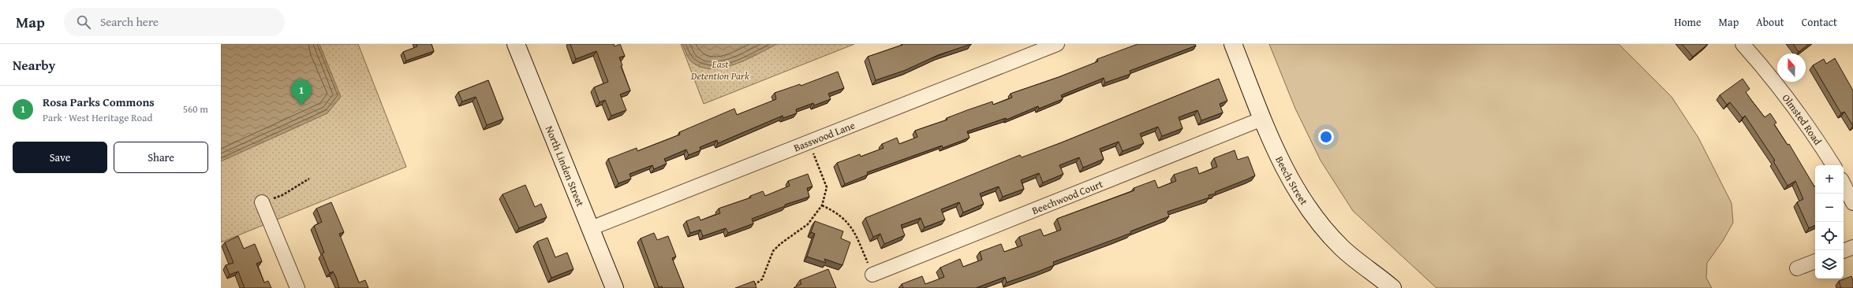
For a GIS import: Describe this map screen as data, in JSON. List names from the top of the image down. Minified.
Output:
{"streets":{"street":["Olmsted Road","Basswood Lane","North Linden Street","Beech Street","Beechwood Court"]},"crossings":[["Basswood Lane","North Linden Street"],["Beech Street","Beechwood Court"]],"parks":["East Detention Park"],"north":"top","page":{"header":"Map","search":"Search here","nav":["Home","Map","About","Contact"],"heading":"Nearby","pins":"1","list":[{"mark":"1","name":"Rosa Parks Commons","note":"Park · West Heritage Road","value":"560 m"}],"buttons":["Save","Share"],"map_buttons":["+","−"]}}
